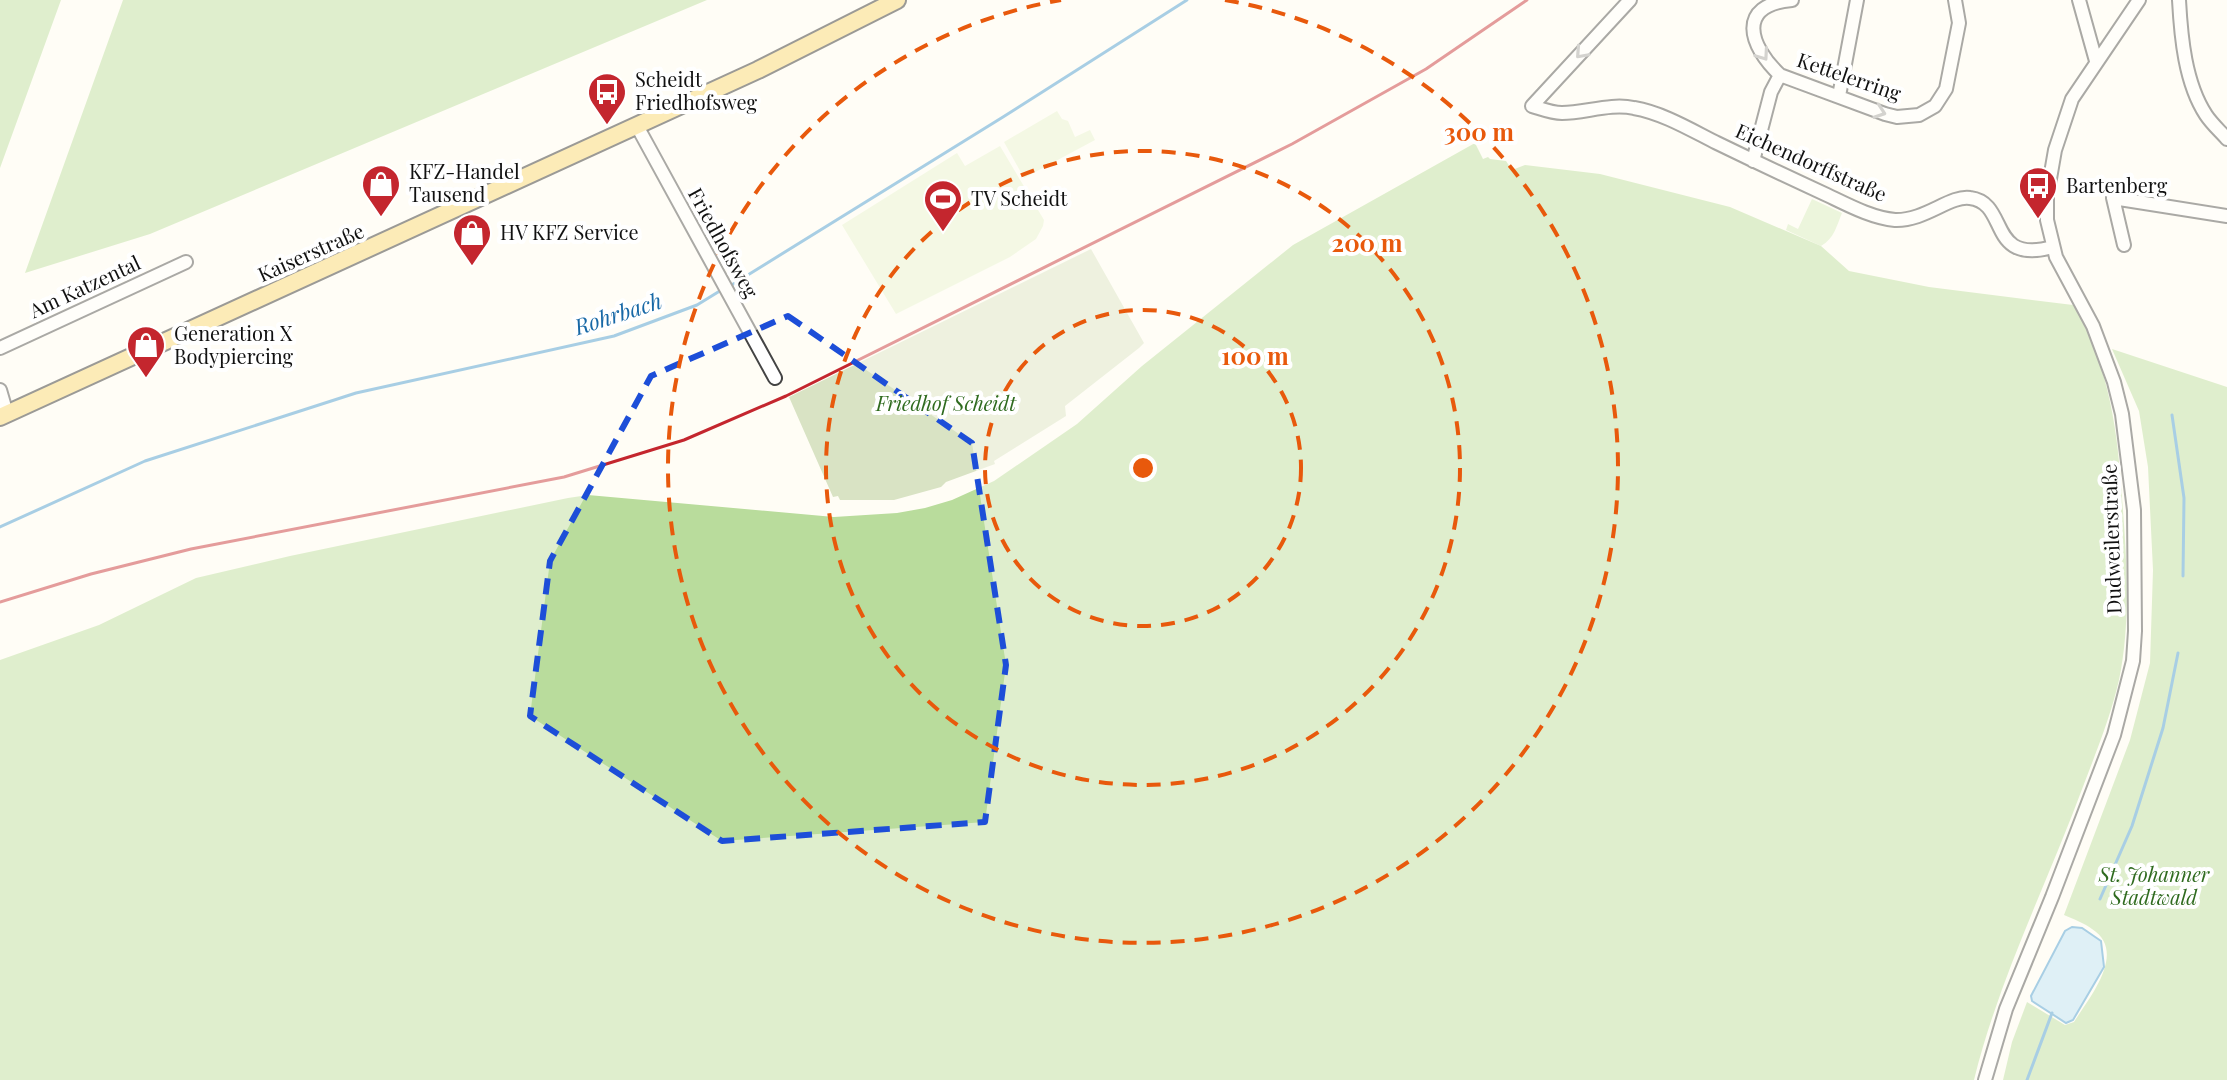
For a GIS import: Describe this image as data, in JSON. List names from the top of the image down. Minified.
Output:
{"streets":{"main road":["Kaiserstraße"],"street":["Kettelerring","Eichendorffstraße","Friedhofsweg","Am Katzental","Dudweilerstraße"]},"crossings":[["Kettelerring","Eichendorffstraße"],["Eichendorffstraße","Dudweilerstraße"],["Friedhofsweg","Kaiserstraße"]],"water":["Rohrbach"],"parks":["Friedhof Scheidt","St. Johanner Stadtwald"],"places":{"bus stop":["Scheidt Friedhofsweg","Bartenberg"],"shop":["KFZ-Handel Tausend","HV KFZ Service","Generation X Bodypiercing"],"sports":["TV Scheidt"]},"rings":["300 m","200 m","100 m"]}
